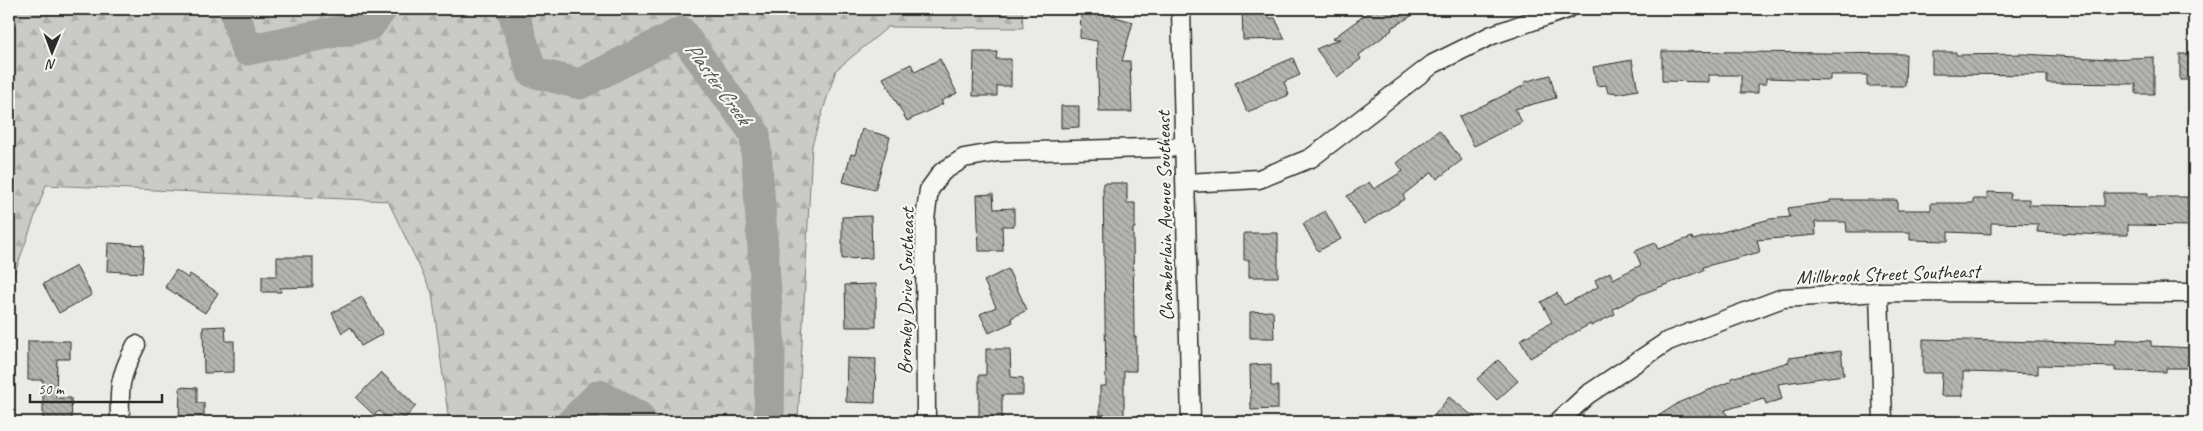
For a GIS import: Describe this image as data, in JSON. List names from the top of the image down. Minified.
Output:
{"streets":{"street":["Chamberlain Avenue Southeast","Millbrook Street Southeast","Bromley Drive Southeast"]},"crossings":[["Chamberlain Avenue Southeast","Bromley Drive Southeast"]],"water":["Plaster Creek"],"scale_bar":"50 m","north":"bottom"}
